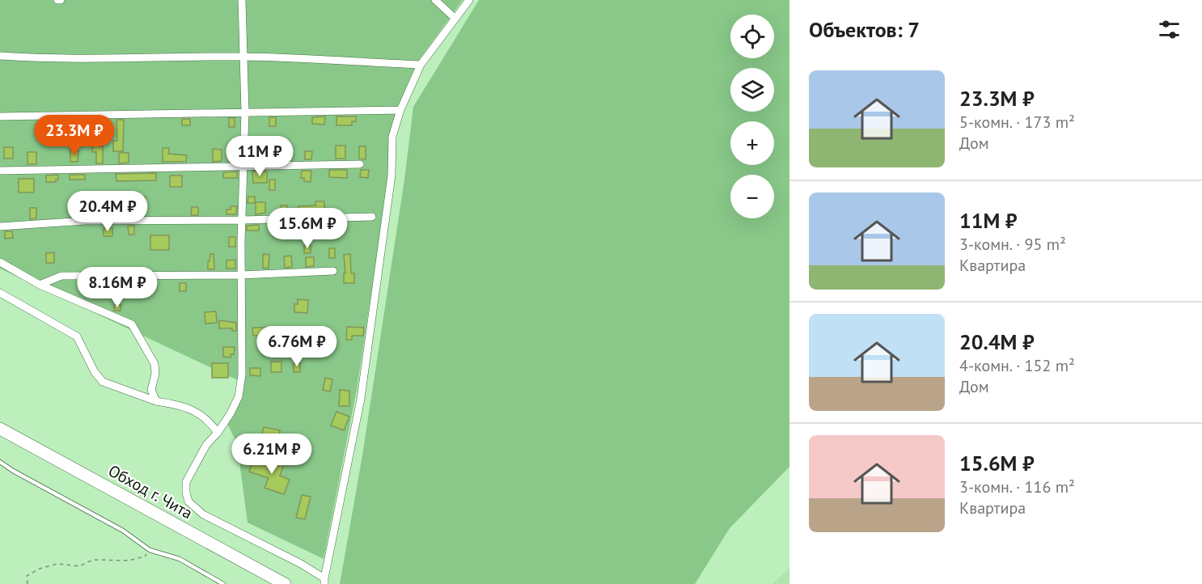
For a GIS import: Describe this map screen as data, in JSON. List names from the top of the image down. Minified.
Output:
{"streets":{"highway":["Обход г. Чита"]},"page":{"heading":"Объектов: 7","map_buttons":["+","−"],"list":[{"name":"23.3M ₽","note":"5-комн. · 173 m² · Дом"},{"name":"11M ₽","note":"3-комн. · 95 m² · Квартира"},{"name":"20.4M ₽","note":"4-комн. · 152 m² · Дом"},{"name":"15.6M ₽","note":"3-комн. · 116 m² · Квартира"}],"price":["23.3M ₽","11M ₽","20.4M ₽","15.6M ₽","8.16M ₽","6.76M ₽","6.21M ₽"]}}
